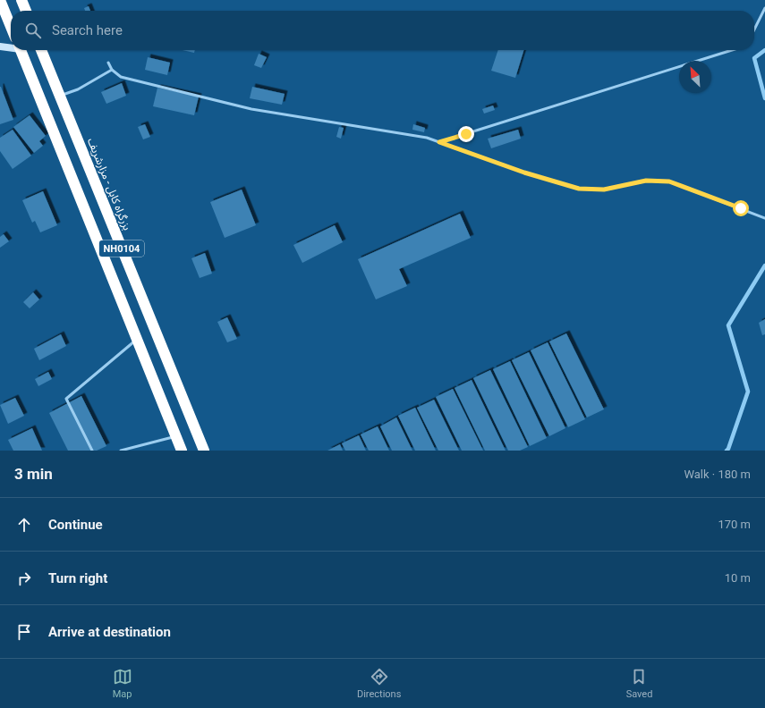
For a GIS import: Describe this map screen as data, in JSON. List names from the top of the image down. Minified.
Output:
{"streets":{"highway":["بزرگراه کابل - مزارشریف","NH0104"]},"north":"top left","page":{"search":"Search here","heading":["3 min","Walk · 180 m"],"list":[["Continue","170 m"],["Turn right","10 m"],"Arrive at destination"],"nav":["Map","Directions","Saved"]}}
